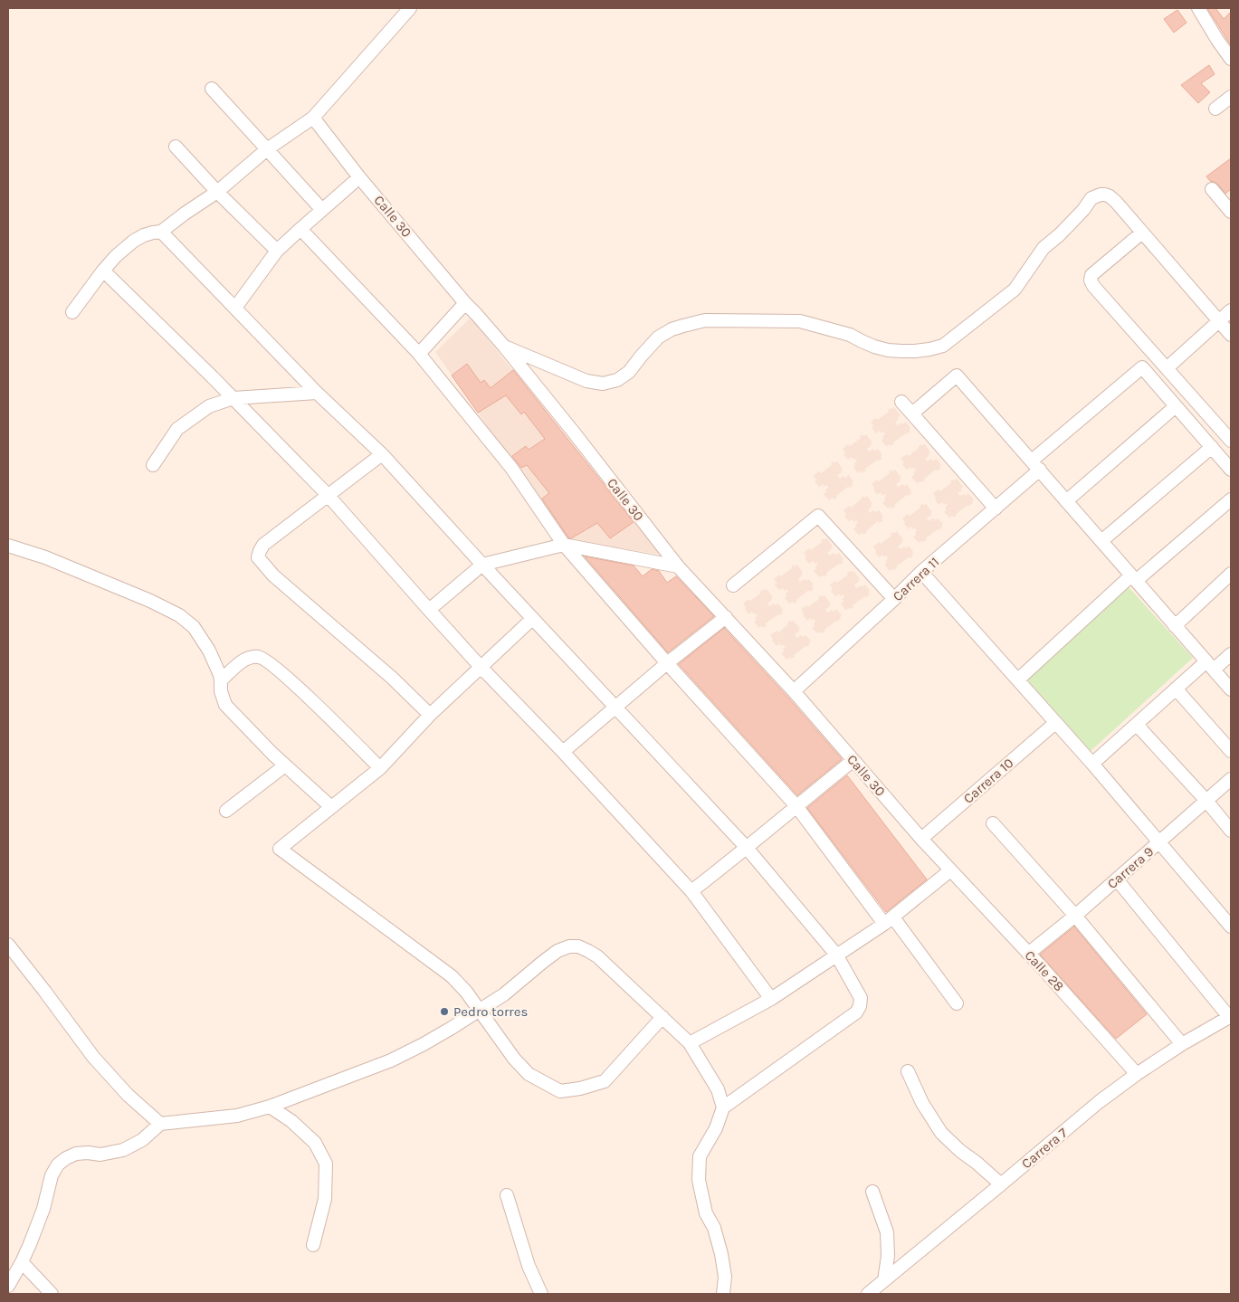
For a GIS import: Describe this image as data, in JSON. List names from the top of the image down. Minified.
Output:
{"streets":{"street":["Calle 30","Carrera 11","Carrera 10","Carrera 9","Calle 28","Carrera 7"]},"crossings":[["Calle 30","Carrera 11"],["Calle 30","Carrera 10"],["Calle 30","Calle 28"],["Carrera 9","Calle 28"],["Calle 28","Carrera 7"]],"places":["Pedro torres"]}
